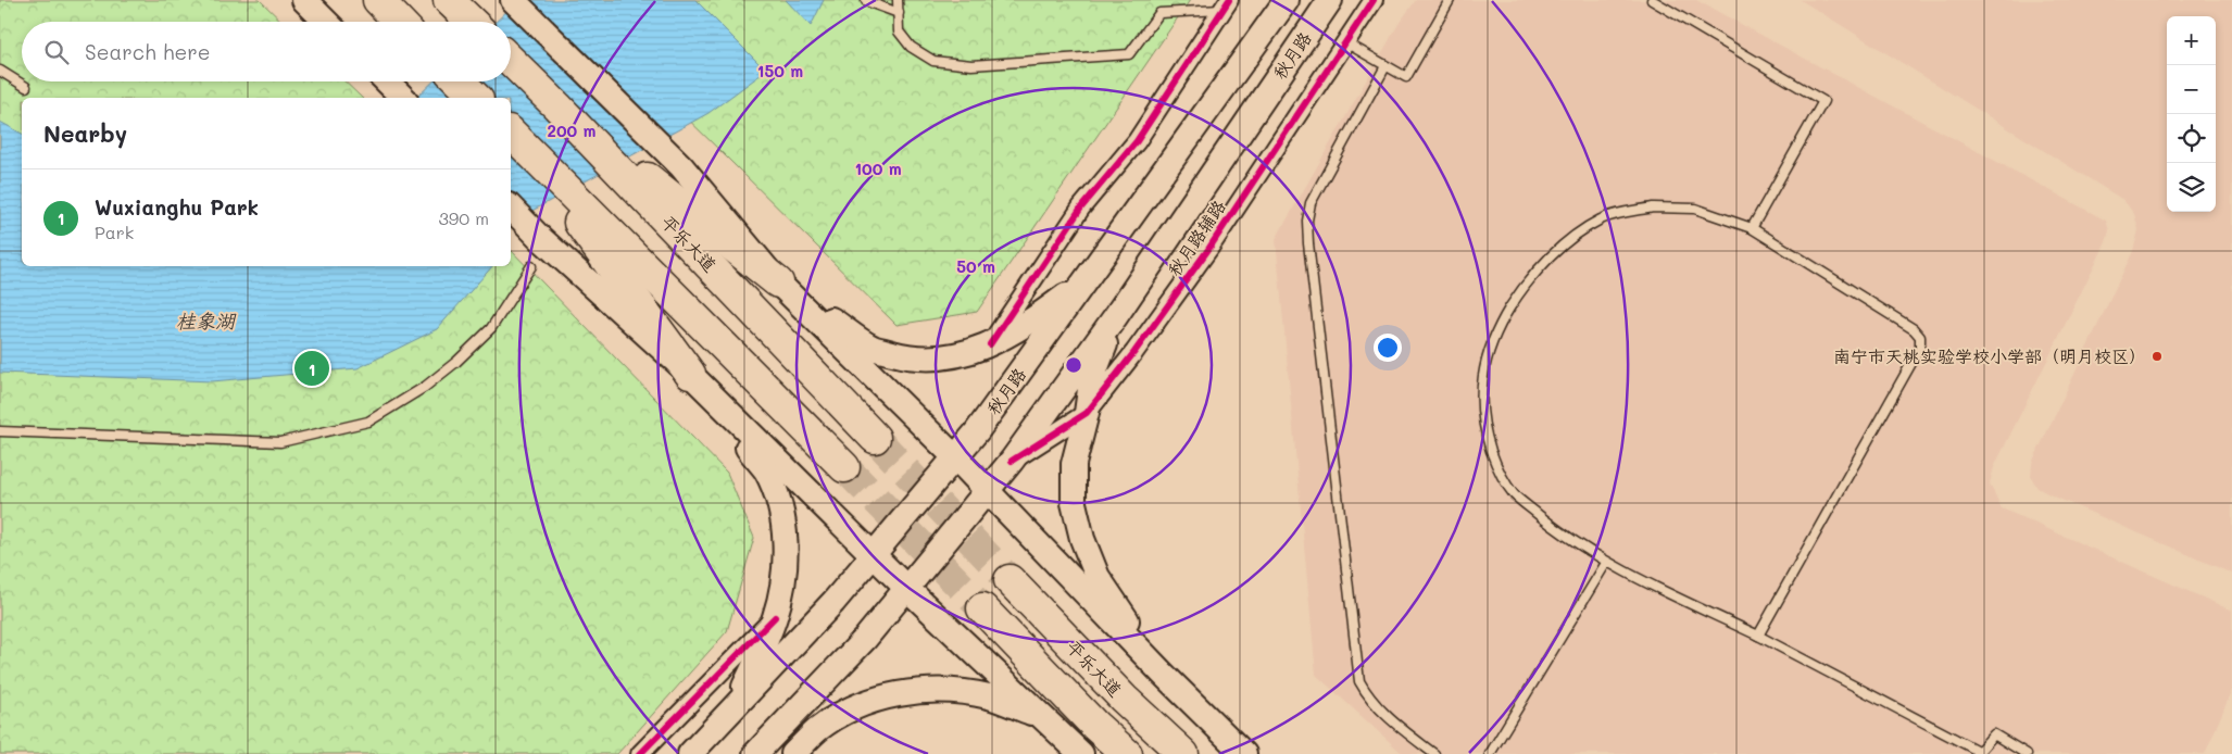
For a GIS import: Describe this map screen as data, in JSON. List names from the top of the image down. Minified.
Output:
{"streets":{"highway":["平乐大道"],"main road":["秋月路"],"street":["秋月路辅路"]},"crossings":[["秋月路","秋月路辅路"]],"water":["桂象湖"],"places":["南宁市天桃实验学校小学部（明月校区）"],"page":{"map_buttons":["+","−"],"search":"Search here","heading":"Nearby","list":[{"mark":"1","name":"Wuxianghu Park","note":"Park","value":"390 m"}],"pins":"1"},"rings":["150 m","200 m","100 m","50 m"]}
